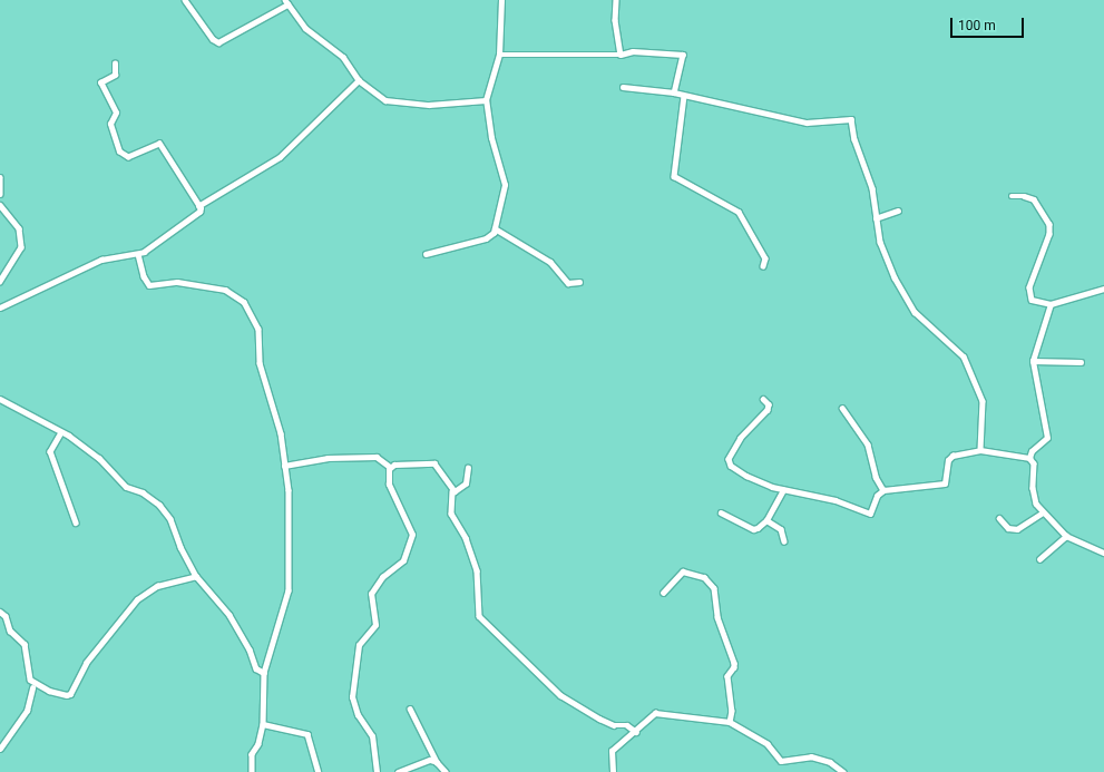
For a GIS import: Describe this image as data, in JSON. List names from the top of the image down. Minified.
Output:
{"scale_bar":"100 m"}
